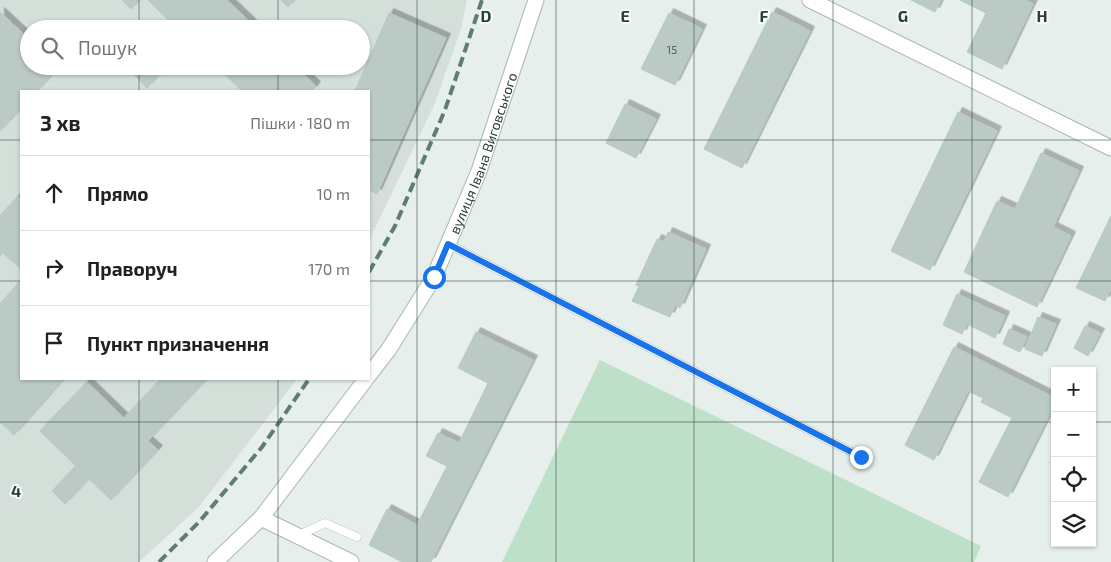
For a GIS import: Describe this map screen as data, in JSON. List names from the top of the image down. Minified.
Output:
{"streets":{"street":["вулиця Івана Виговського"]},"house_numbers":["15"],"page":{"search":"Пошук","heading":["3 хв","Пішки · 180 m"],"list":[["Прямо","10 m"],["Праворуч","170 m"],"Пункт призначення"],"map_buttons":["+","−"]},"grid":{"columns":["D","E","F","G","H"],"rows":["4"]}}
